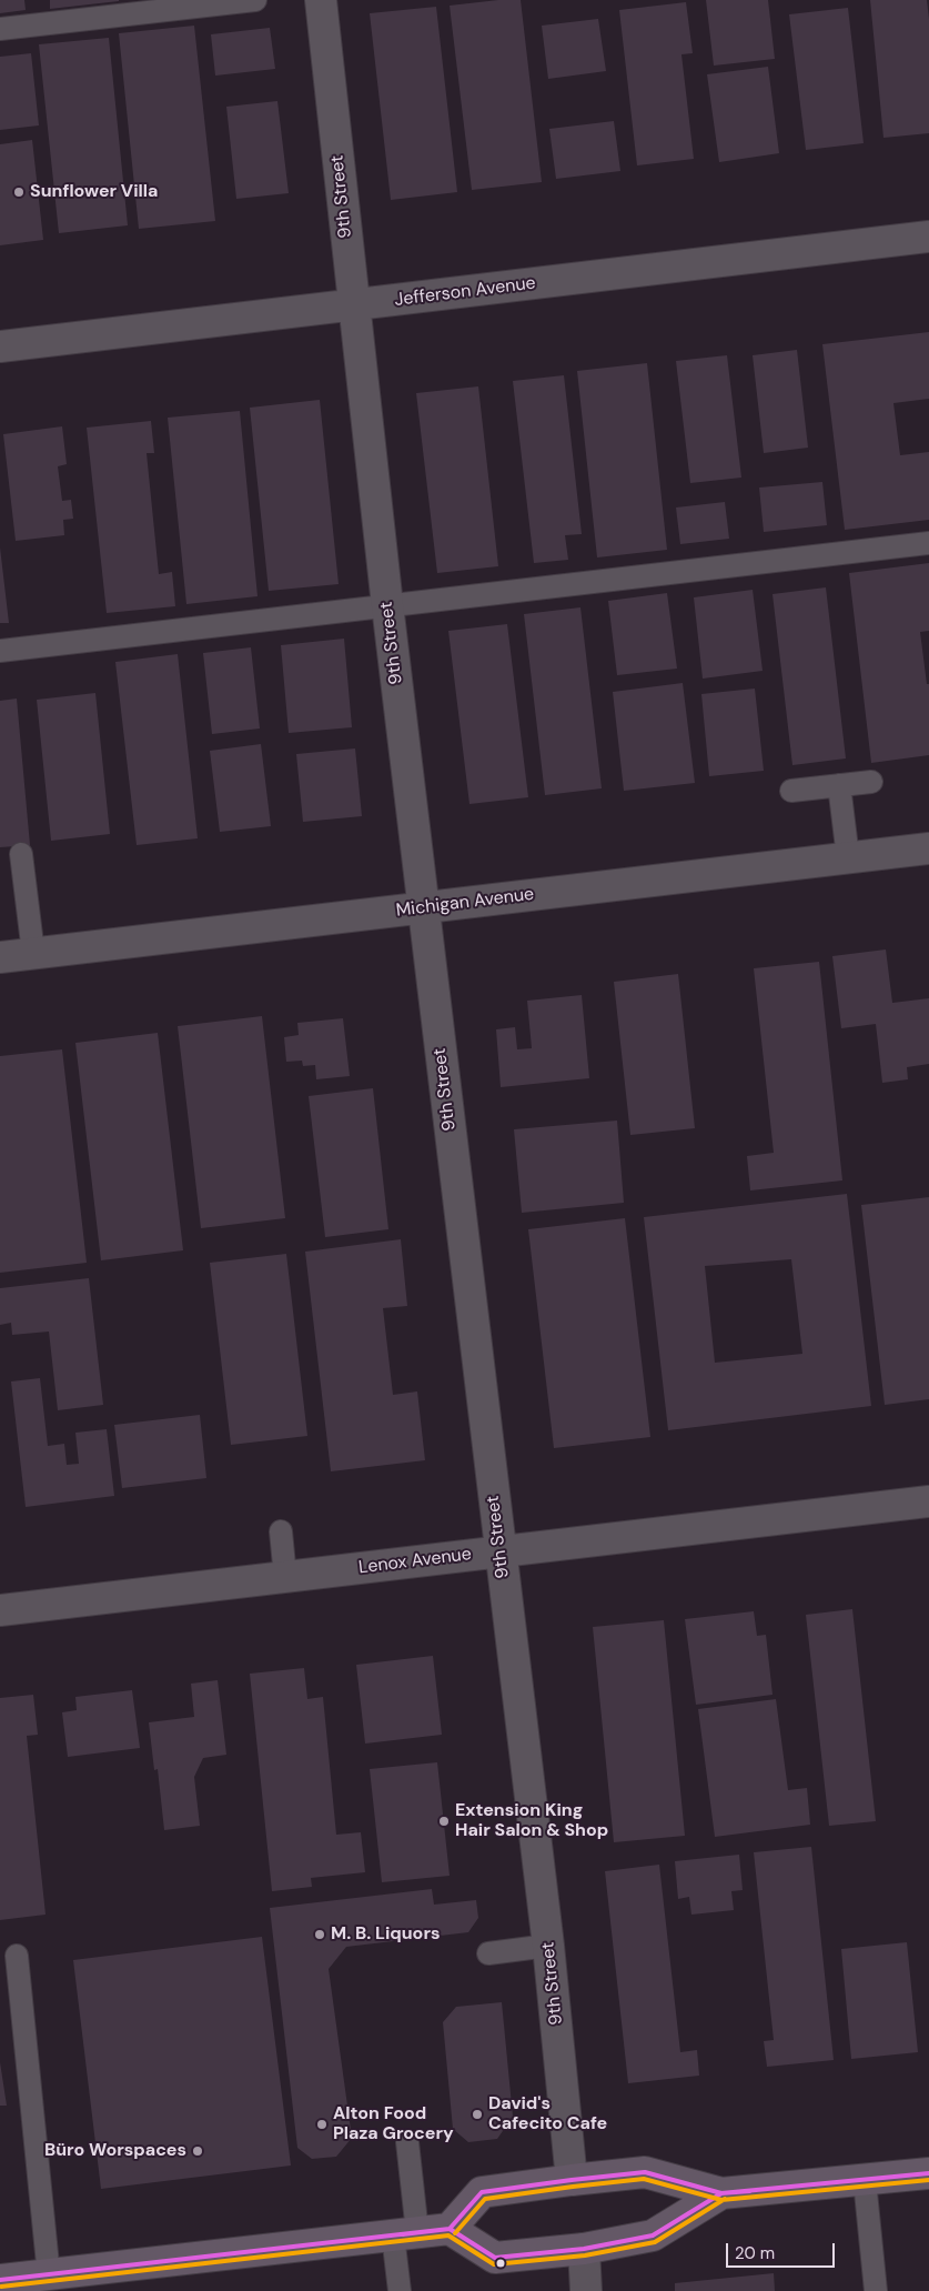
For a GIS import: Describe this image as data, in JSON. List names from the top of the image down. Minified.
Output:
{"streets":{"street":["9th Street","Jefferson Avenue","Michigan Avenue","Lenox Avenue"]},"crossings":[["9th Street","Jefferson Avenue"],["9th Street","Michigan Avenue"],["9th Street","Lenox Avenue"]],"places":["Sunflower Villa","Extension King Hair Salon & Shop","M. B. Liquors","David's Cafecito Cafe","Alton Food Plaza Grocery","Büro Worspaces"],"scale_bar":"20 m"}
